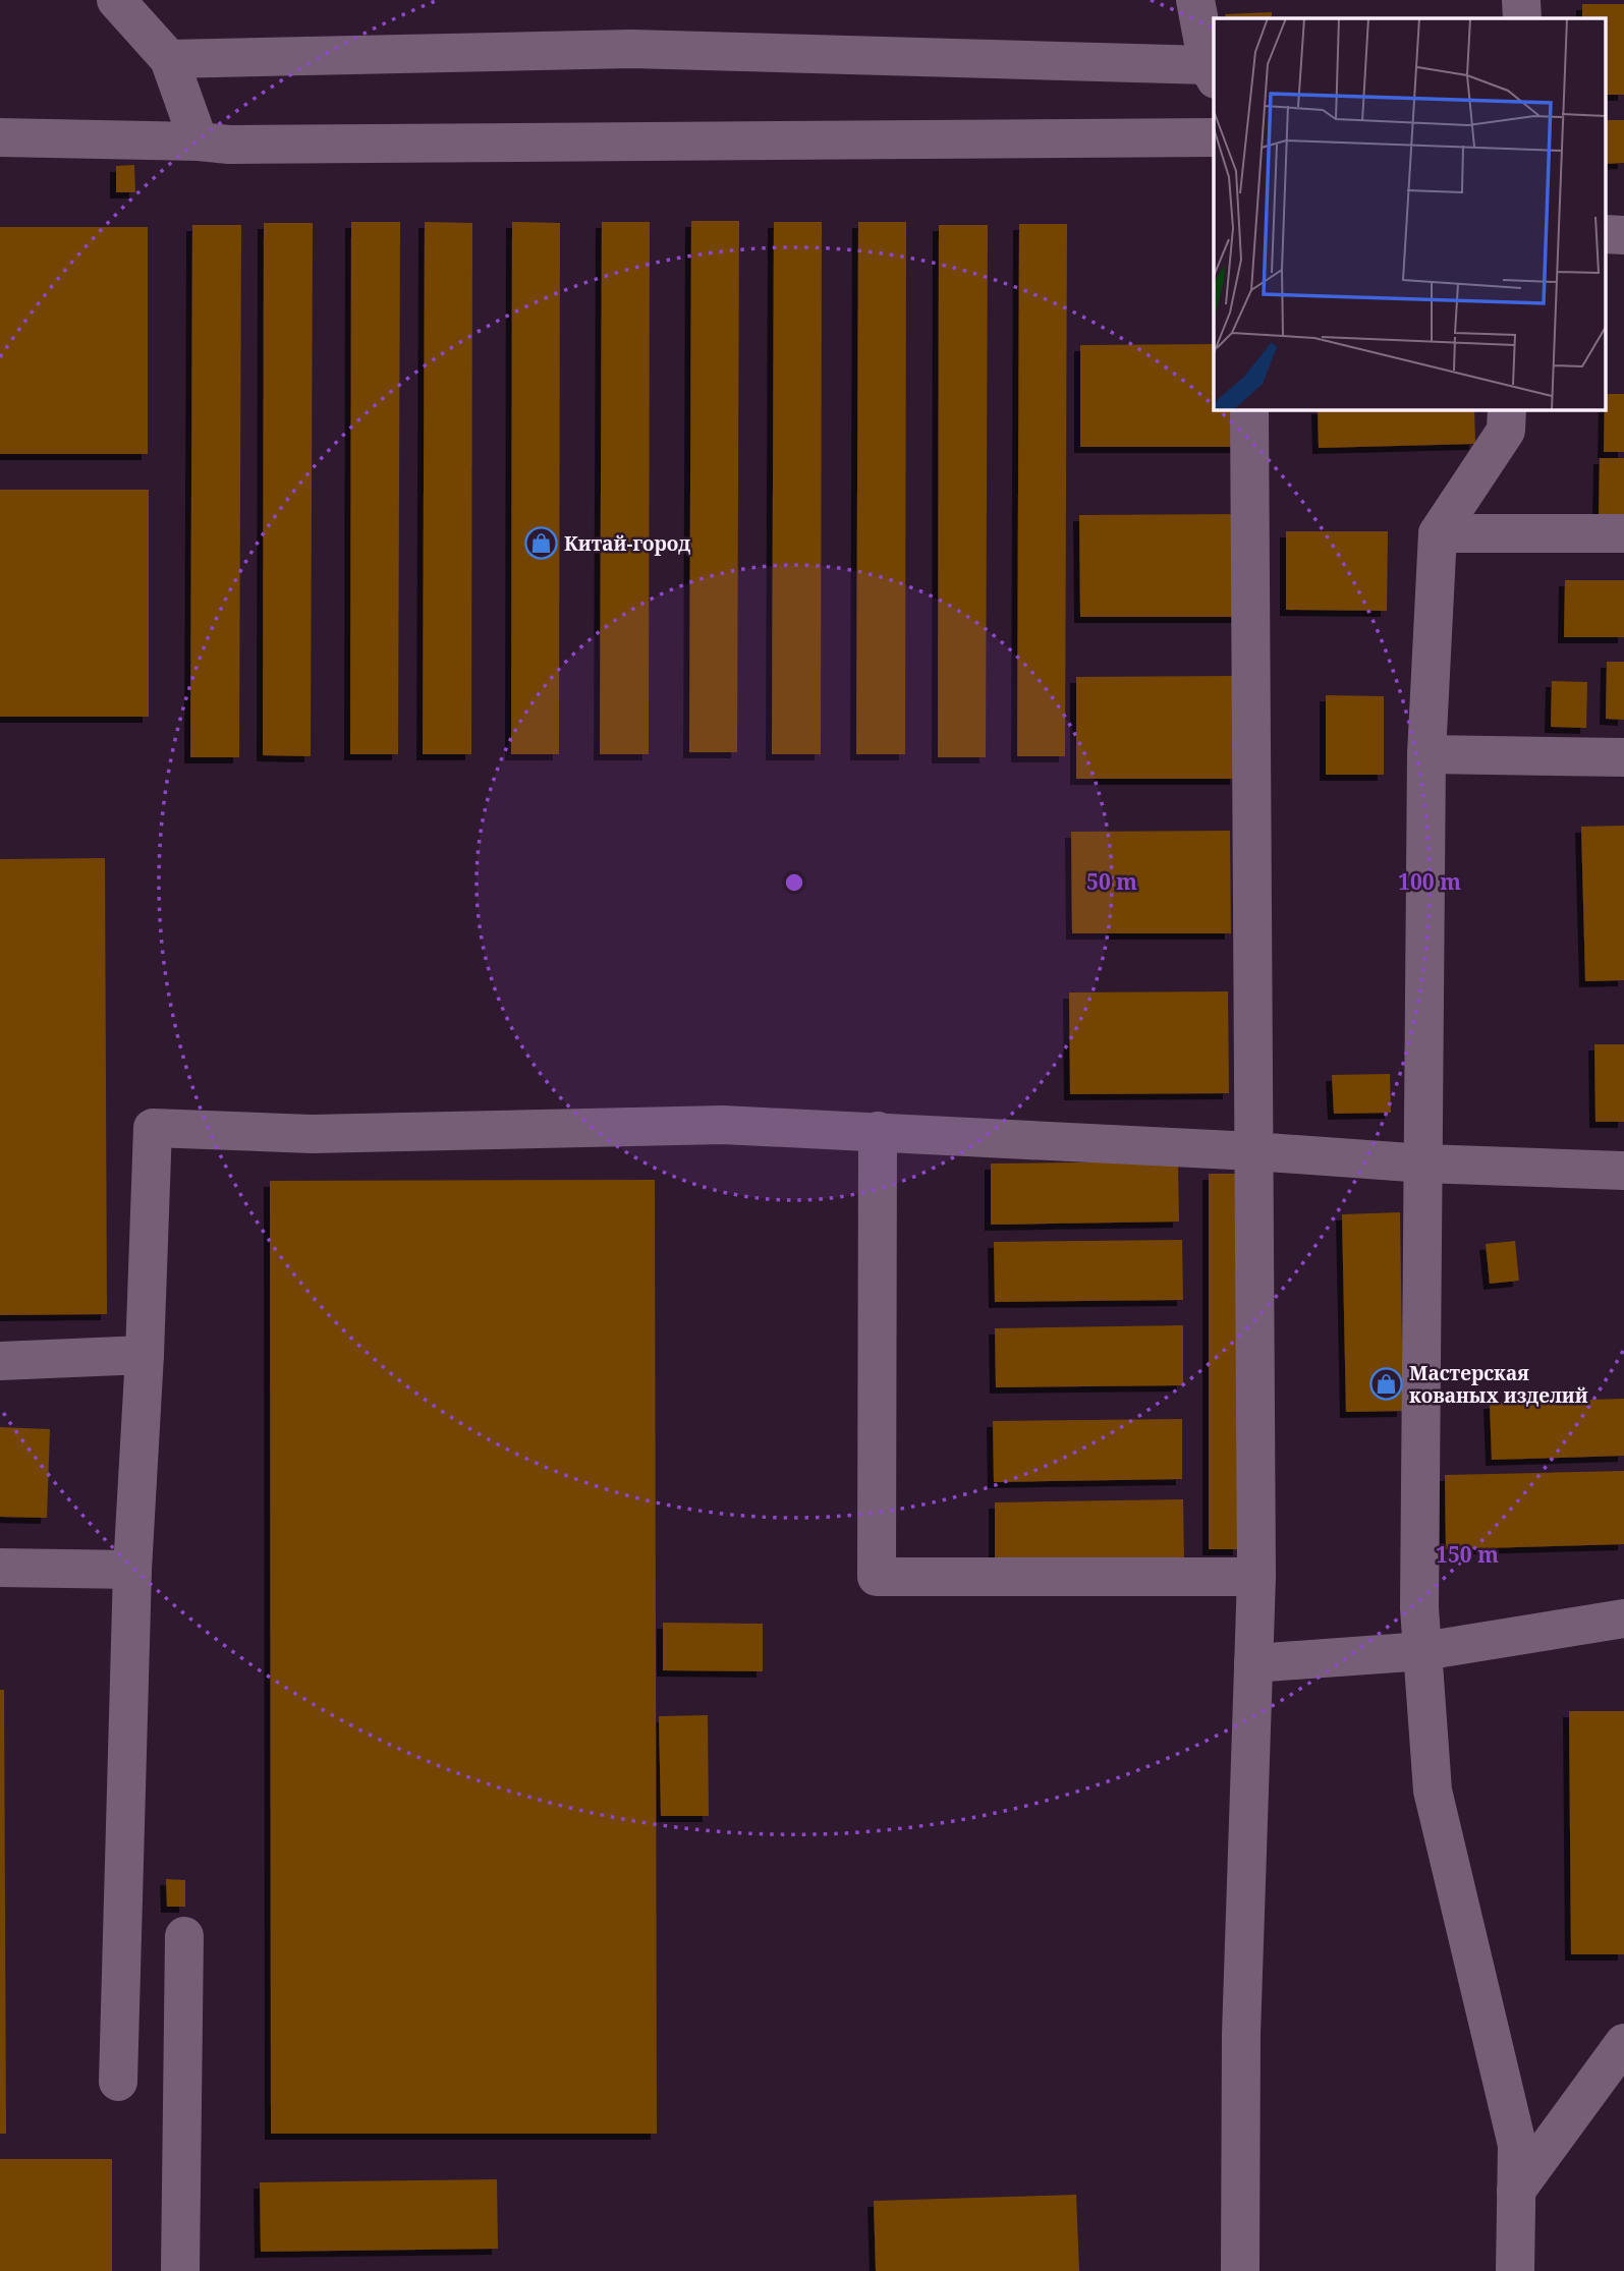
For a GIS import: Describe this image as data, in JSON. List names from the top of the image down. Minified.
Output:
{"places":{"shop":["Китай-город","Мастерская кованых изделий"]},"rings":["50 m","100 m","150 m"]}
